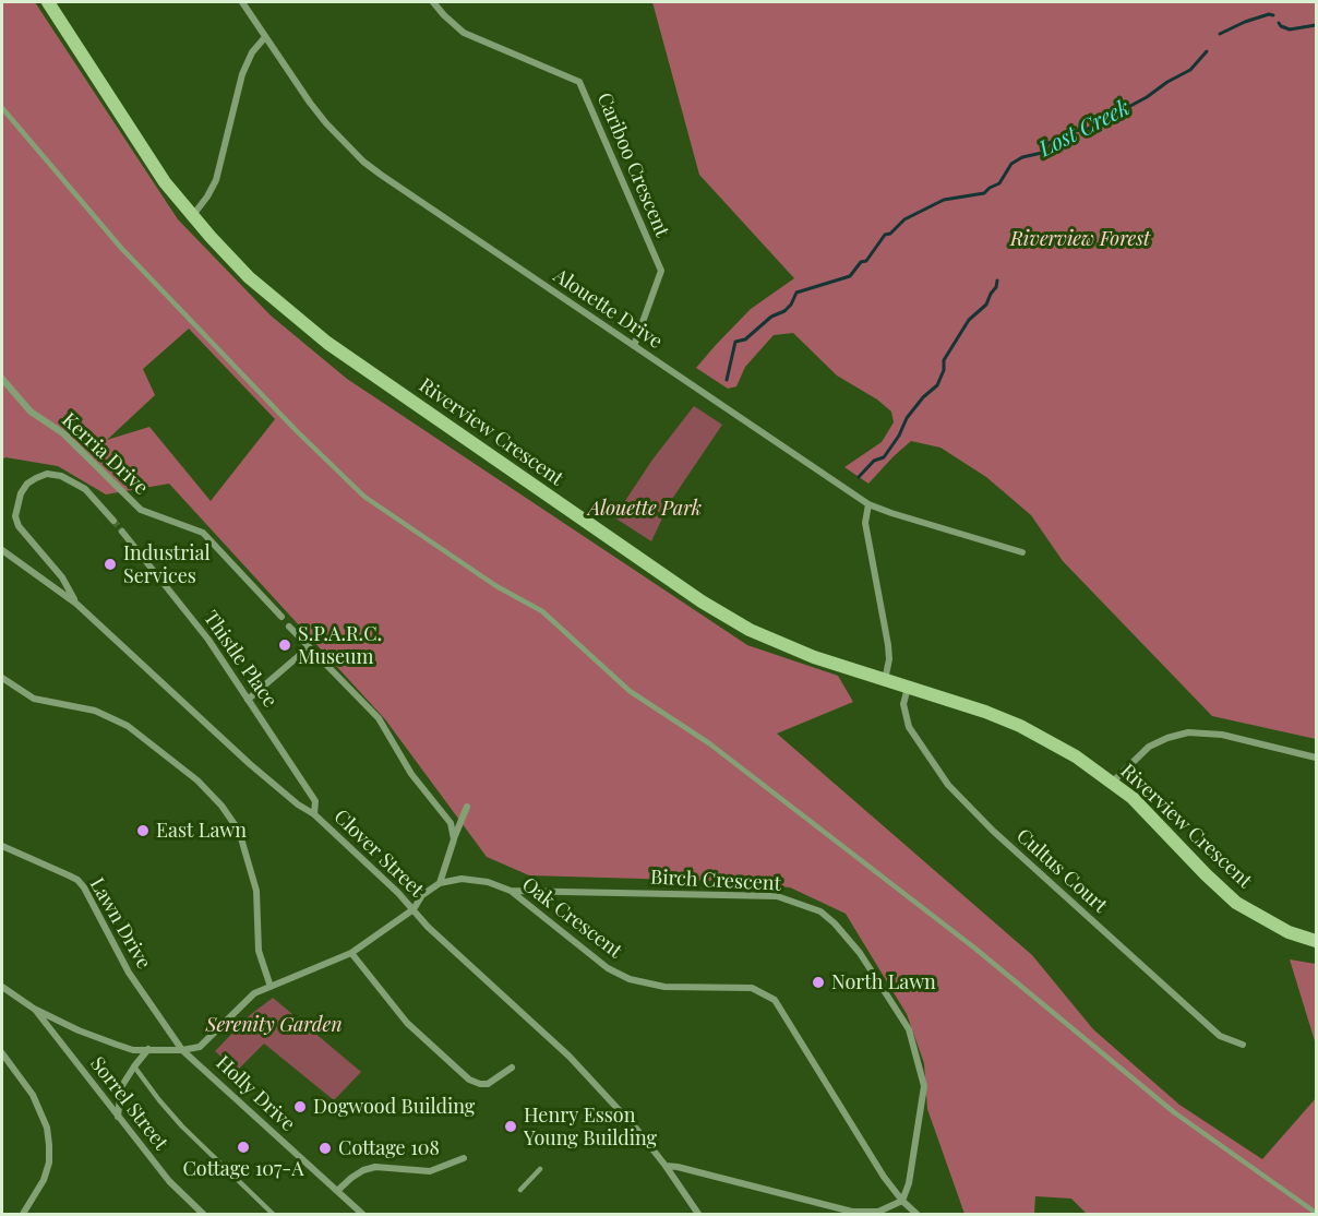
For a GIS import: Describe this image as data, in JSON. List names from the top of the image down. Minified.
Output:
{"streets":{"street":["Cariboo Crescent","Alouette Drive","Riverview Crescent","Kerria Drive","Thistle Place","Clover Street","Cultus Court","Birch Crescent","Oak Crescent","Lawn Drive","Holly Drive","Sorrel Street"]},"crossings":[["Cariboo Crescent","Alouette Drive"],["Riverview Crescent","Cultus Court"],["Thistle Place","Clover Street"],["Birch Crescent","Oak Crescent"],["Lawn Drive","Holly Drive"]],"water":["Lost Creek"],"parks":["Riverview Forest","Alouette Park","Serenity Garden"],"places":["Industrial Services","S.P.A.R.C. Museum","East Lawn","North Lawn","Dogwood Building","Henry Esson Young Building","Cottage 107-A","Cottage 108"]}
